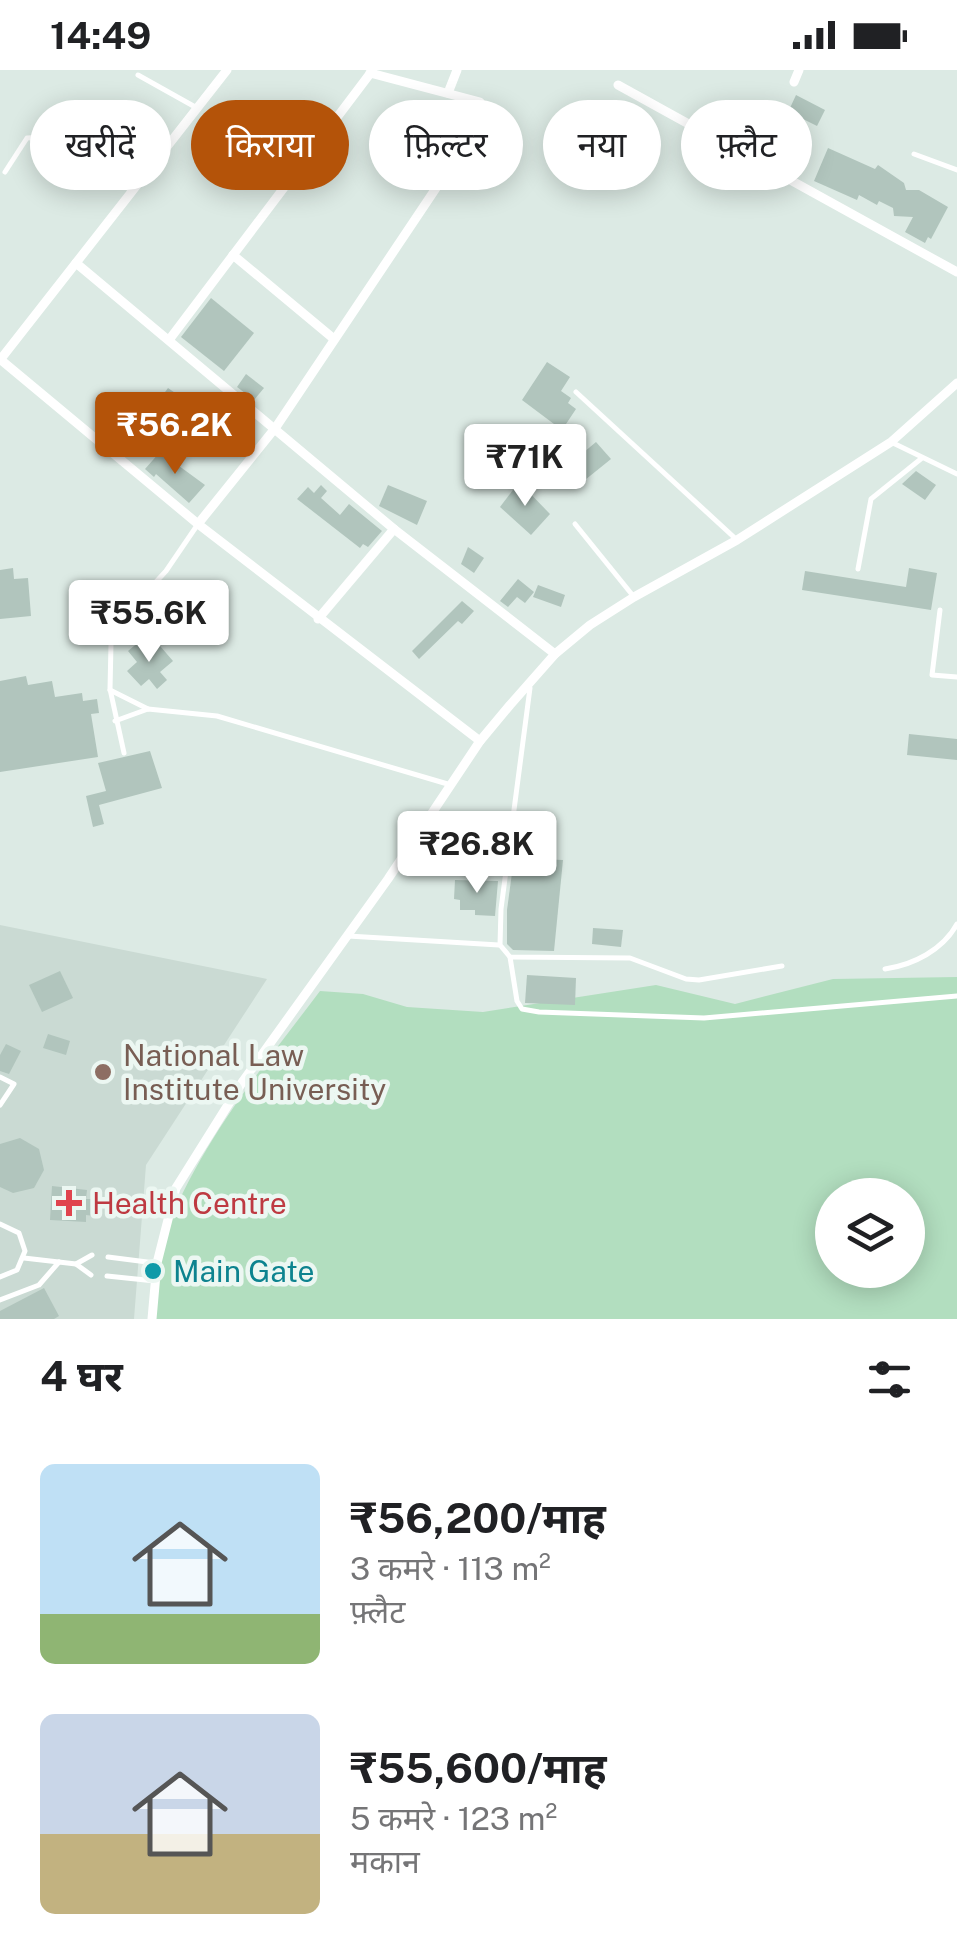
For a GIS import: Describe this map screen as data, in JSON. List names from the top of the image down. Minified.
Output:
{"places":{"other":["National Law Institute University","Main Gate"],"health":["Health Centre"]},"page":{"status":"14:49","chip":["खरीदें","किराया","फ़िल्टर","नया","फ़्लैट"],"price":["₹56.2K","₹71K","₹55.6K","₹26.8K"],"heading":"4 घर","list":[{"name":"₹56,200/माह","note":"3 कमरे · 113 m² · फ़्लैट"},{"name":"₹55,600/माह","note":"5 कमरे · 123 m² · मकान"}]}}
